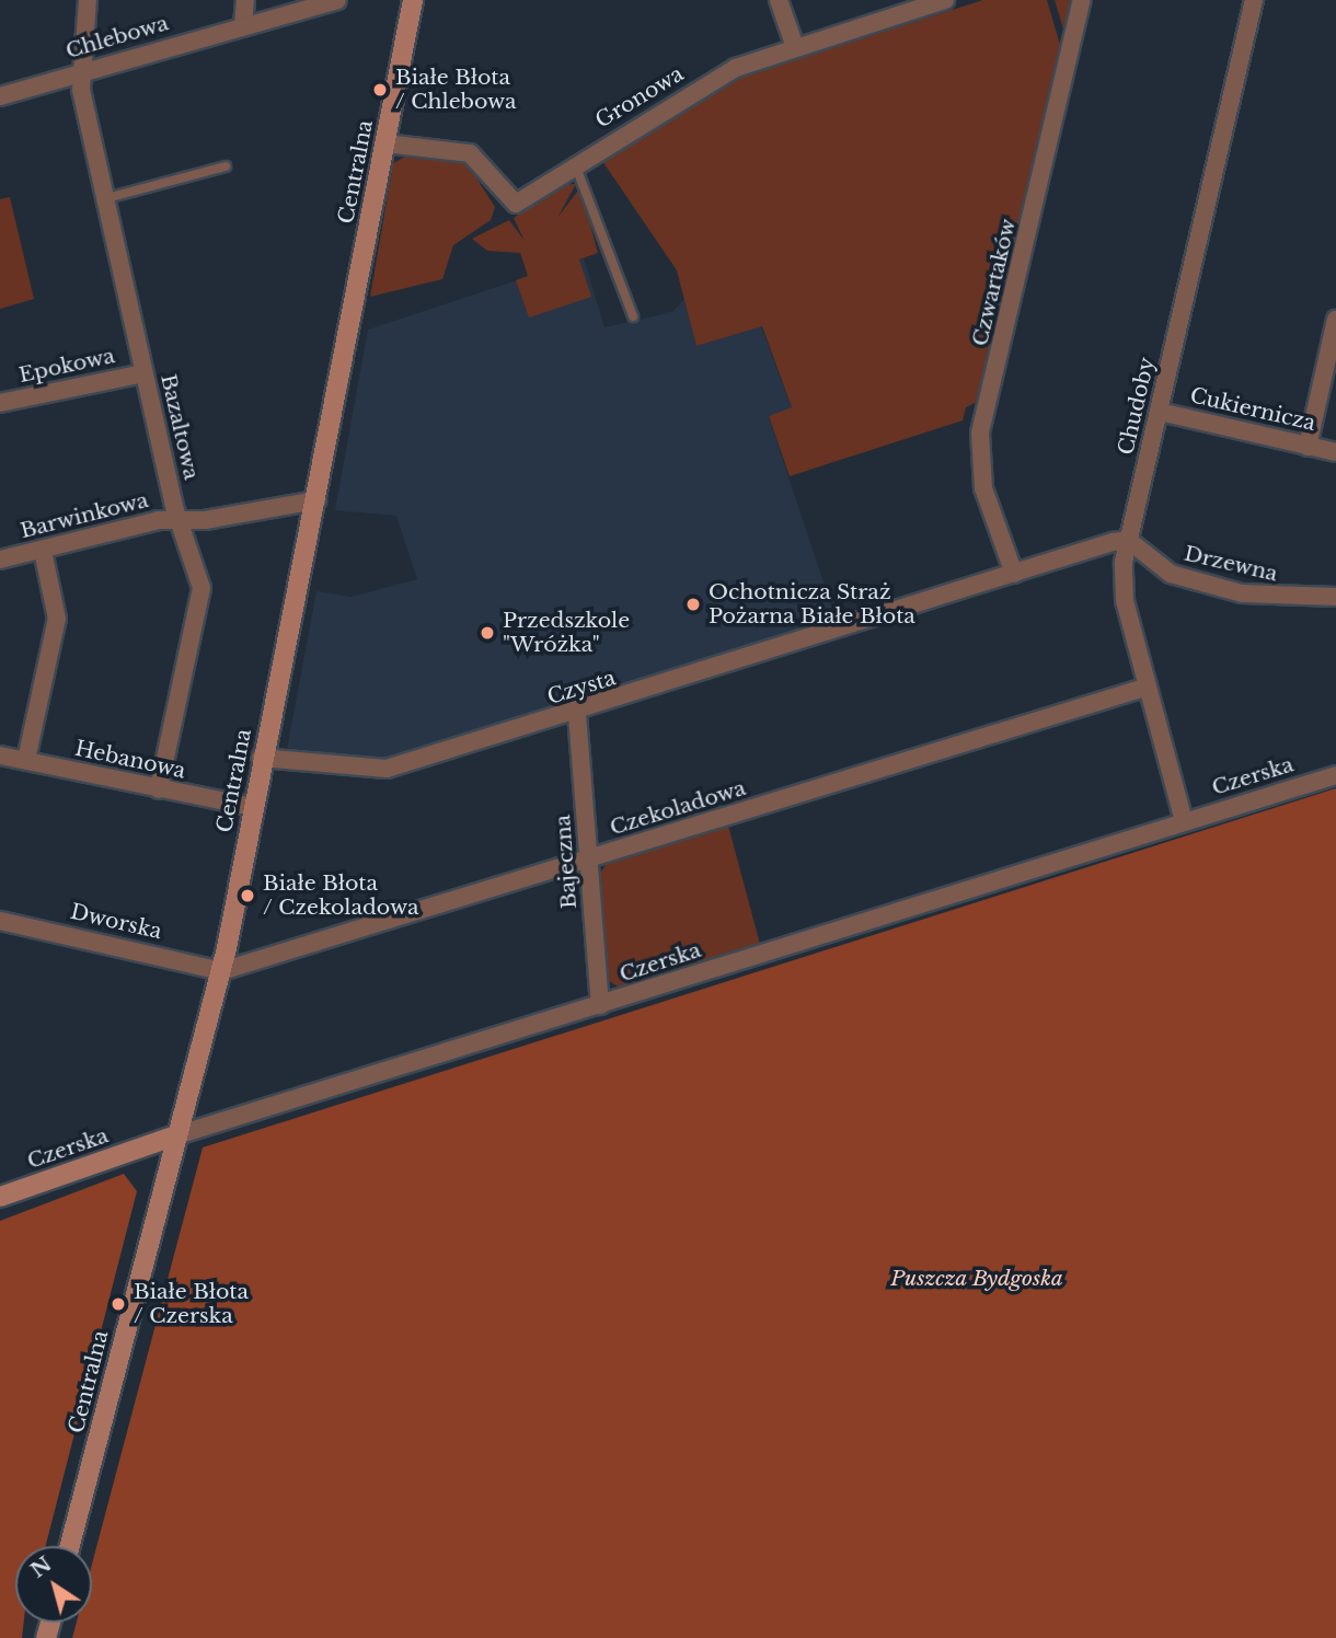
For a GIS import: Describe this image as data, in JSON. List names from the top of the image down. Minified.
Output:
{"streets":{"street":["Chlebowa","Gronowa","Centralna","Czwartaków","Epokowa","Chudoby","Cukiernicza","Bazaltowa","Barwinkowa","Drzewna","Czysta","Hebanowa","Czerska","Czekoladowa","Bajeczna","Dworska"]},"crossings":[["Chlebowa","Bazaltowa"],["Gronowa","Centralna"],["Centralna","Barwinkowa"],["Centralna","Czysta"],["Centralna","Hebanowa"],["Centralna","Czerska"],["Centralna","Czekoladowa"],["Centralna","Dworska"],["Czwartaków","Czysta"],["Epokowa","Bazaltowa"],["Chudoby","Cukiernicza"],["Chudoby","Drzewna"],["Chudoby","Czysta"],["Chudoby","Czerska"],["Chudoby","Czekoladowa"],["Bazaltowa","Barwinkowa"],["Bazaltowa","Hebanowa"],["Drzewna","Czysta"],["Czysta","Bajeczna"],["Czerska","Bajeczna"],["Czekoladowa","Bajeczna"],["Czekoladowa","Dworska"]],"parks":["Puszcza Bydgoska"],"places":["Białe Błota / Chlebowa","Ochotnicza Straż Pożarna Białe Błota","Przedszkole \"Wróżka\"","Białe Błota / Czekoladowa","Białe Błota / Czerska"],"north":"top left"}
